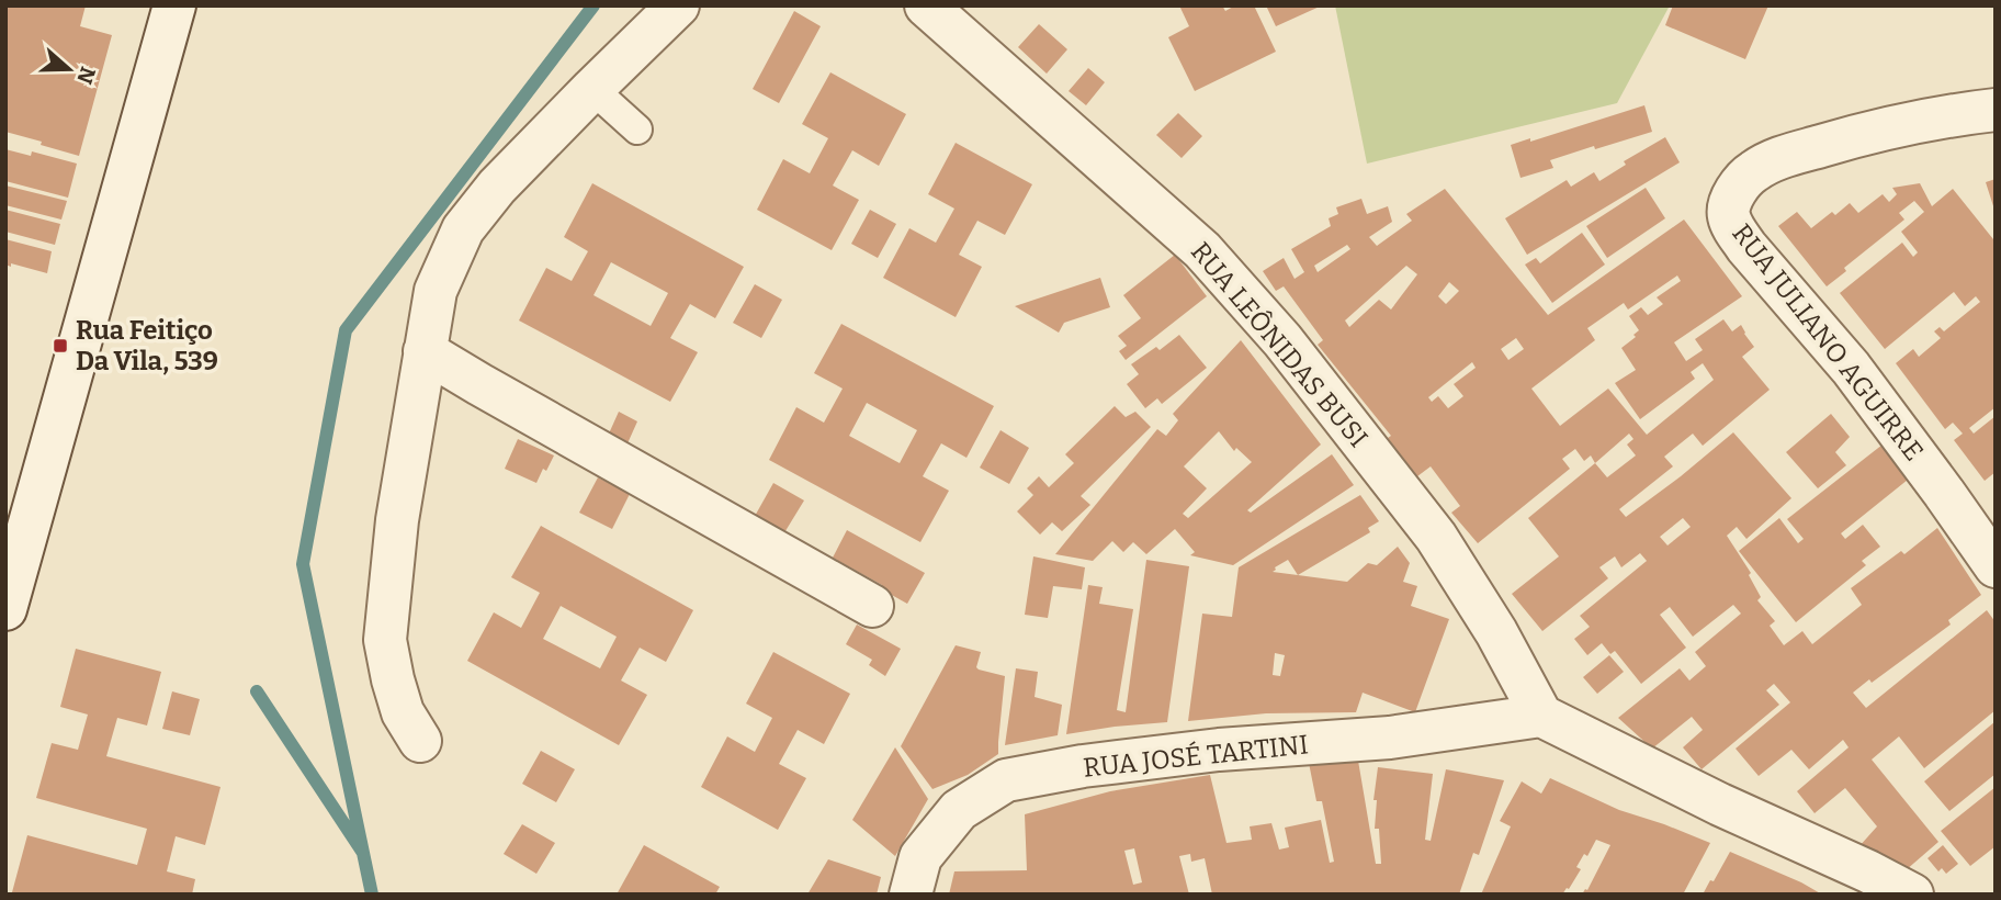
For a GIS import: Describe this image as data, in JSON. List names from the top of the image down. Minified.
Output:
{"streets":{"street":["RUA JULIANO AGUIRRE","RUA LEÔNIDAS BUSI","RUA JOSÉ TARTINI"]},"crossings":[["RUA LEÔNIDAS BUSI","RUA JOSÉ TARTINI"]],"places":{"transit":["Rua Feitiço Da Vila, 539"]},"north":"right"}
